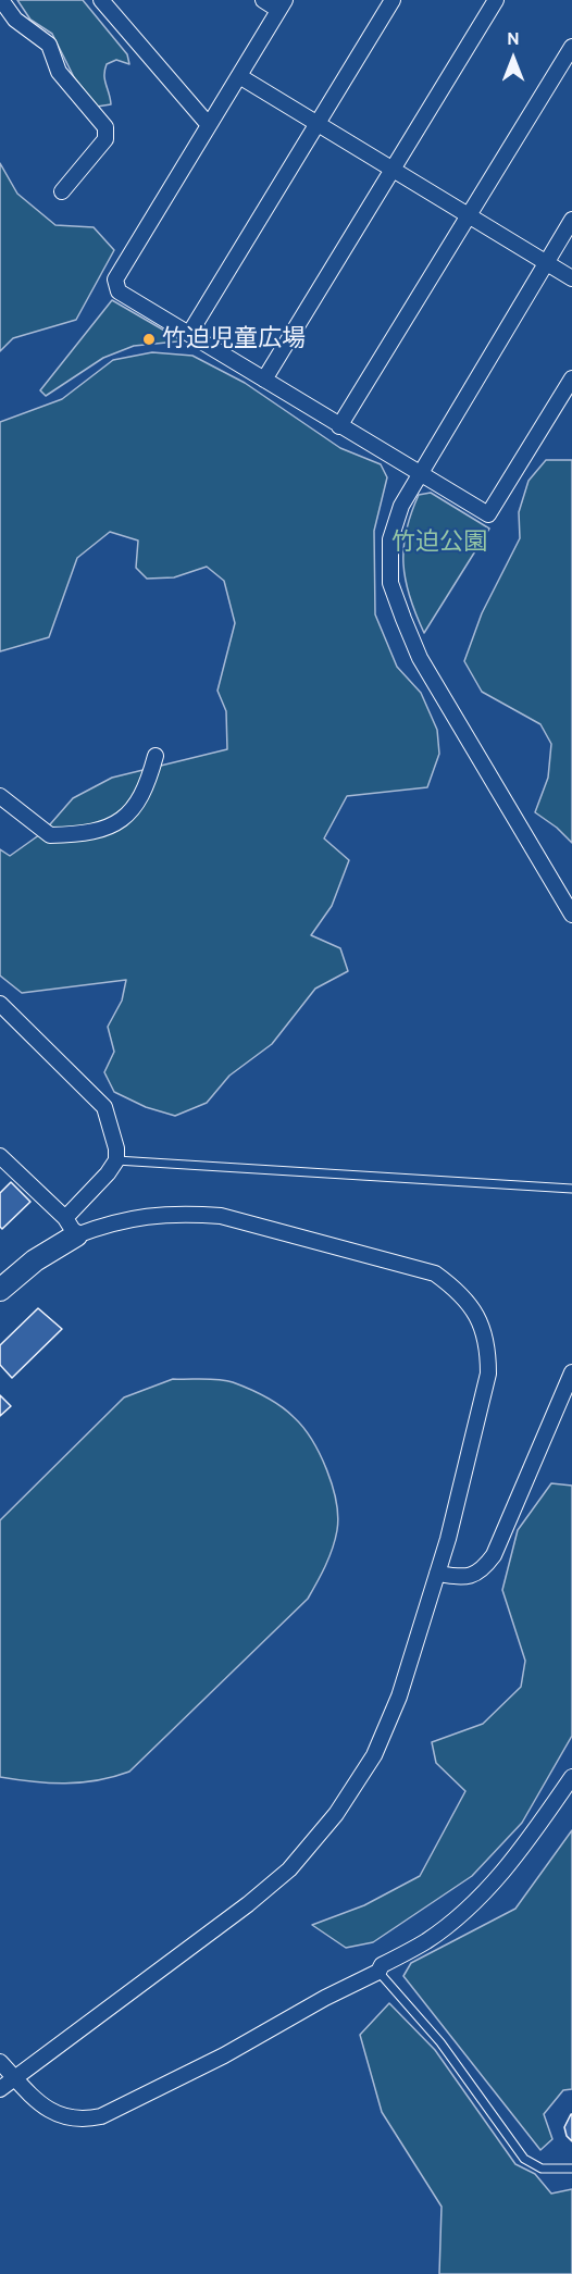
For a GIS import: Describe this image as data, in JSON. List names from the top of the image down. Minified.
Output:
{"parks":["竹迫公園"],"places":["竹迫児童広場"],"north":"top"}
